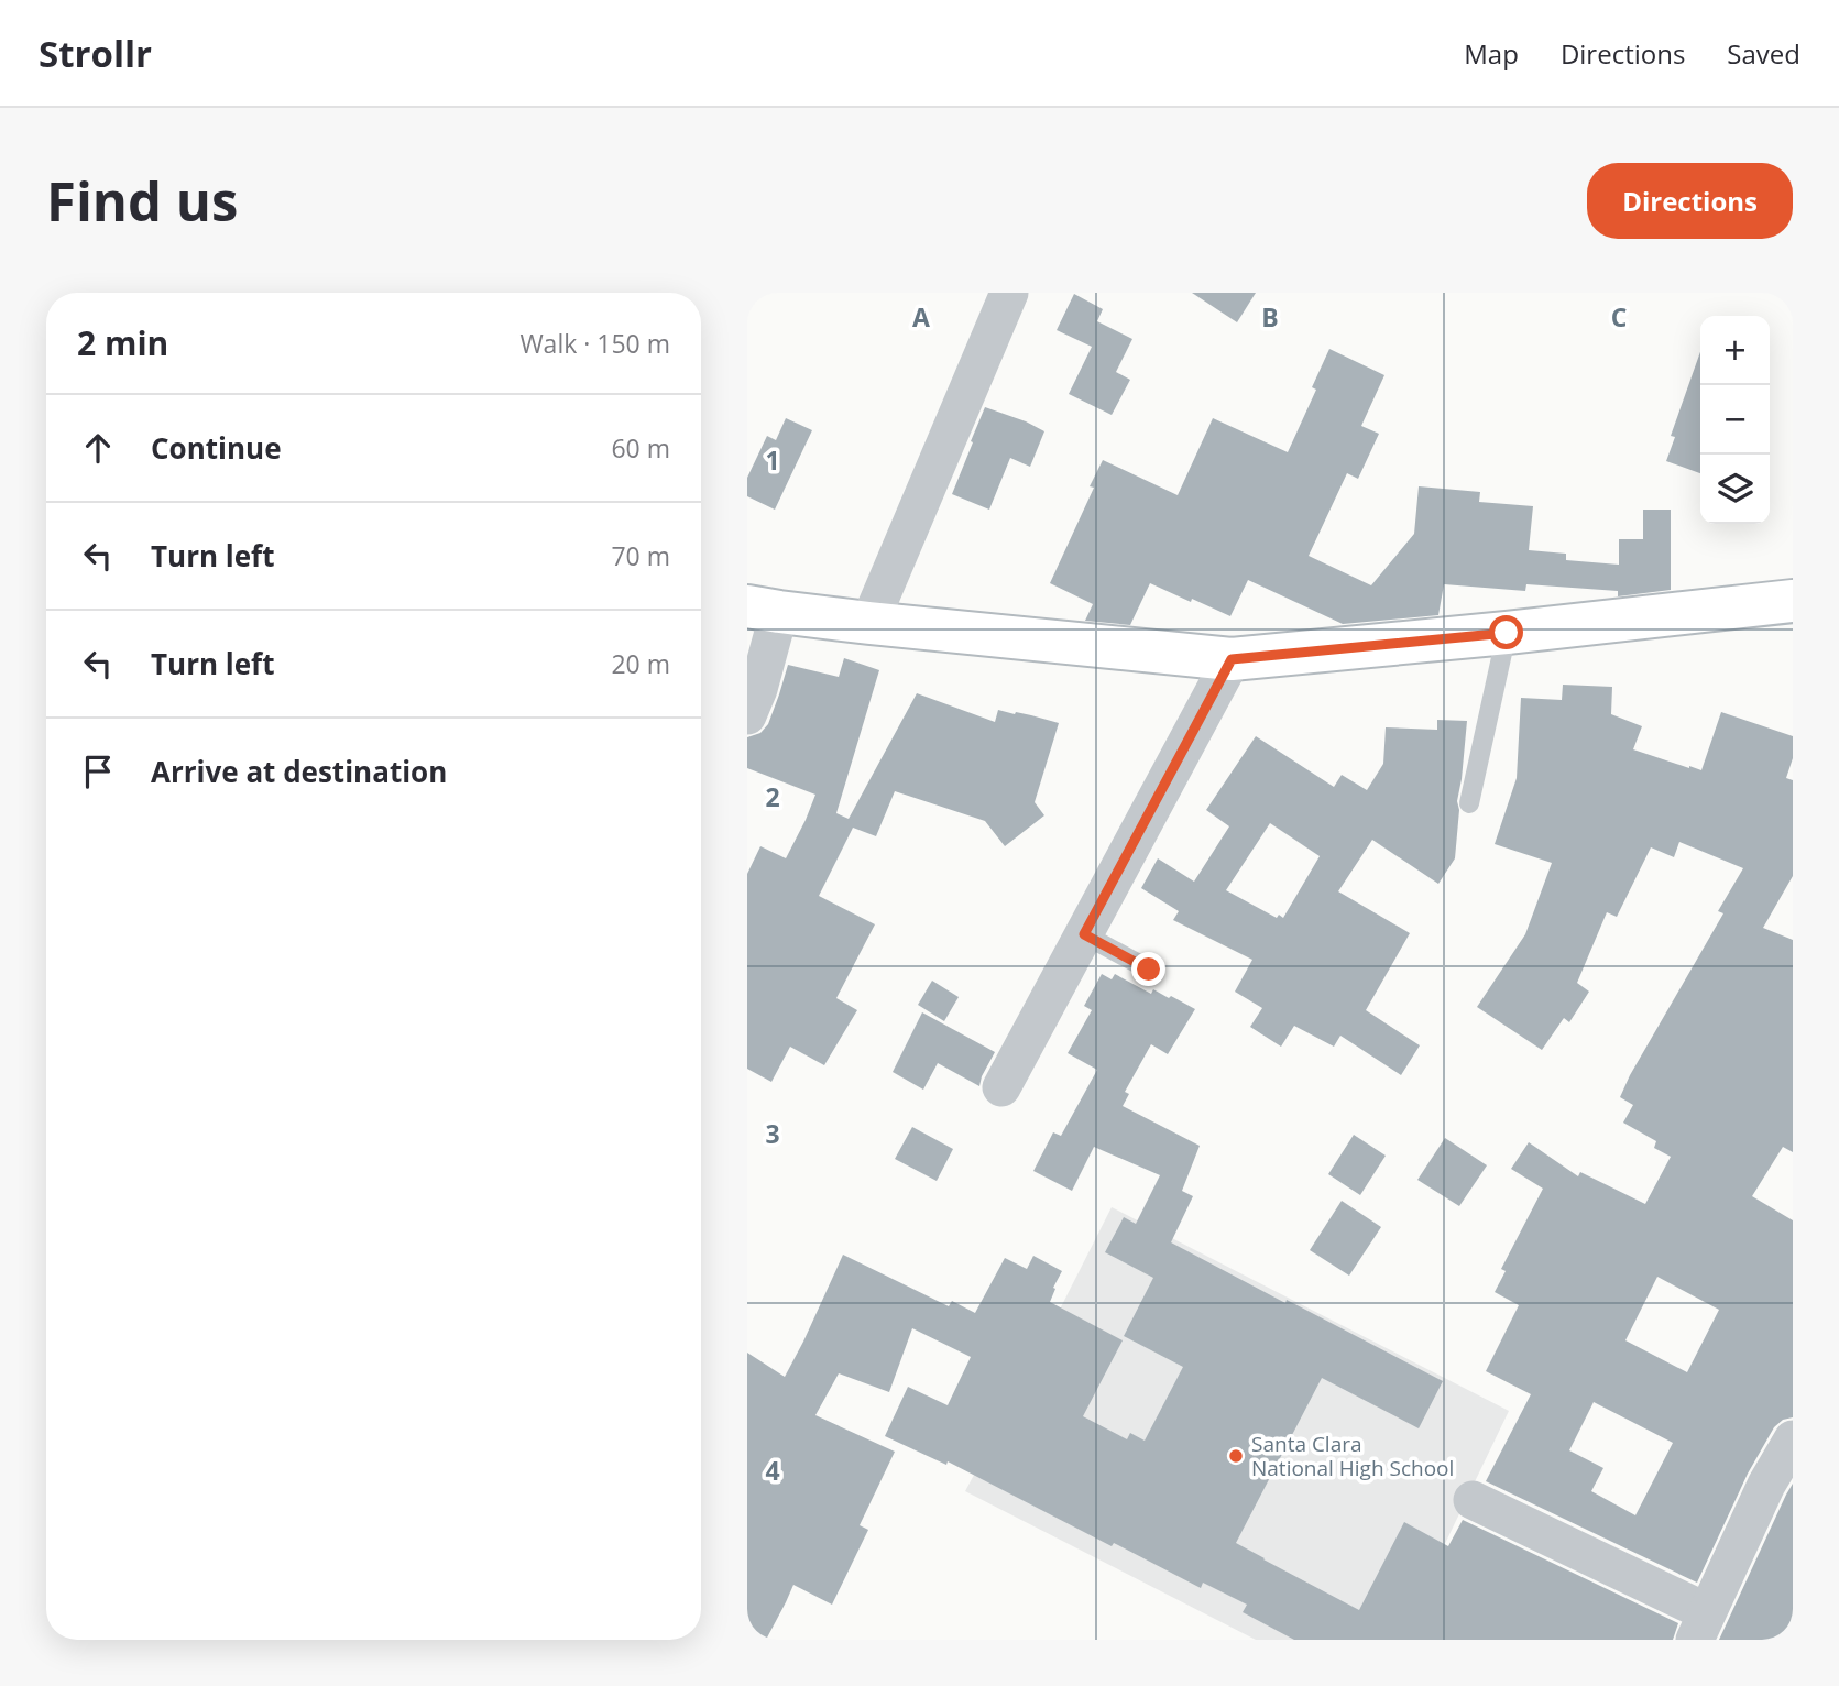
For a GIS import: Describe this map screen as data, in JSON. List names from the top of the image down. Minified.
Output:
{"places":["Santa Clara National High School"],"page":{"header":"Strollr","nav":["Map","Directions","Saved"],"buttons":"Directions","title":"Find us","heading":["2 min","Walk · 150 m"],"map_buttons":["+","−"],"list":[["Continue","60 m"],["Turn left","70 m"],["Turn left","20 m"],"Arrive at destination"]},"grid":{"columns":["A","B","C"],"rows":["1","2","3","4"]}}
